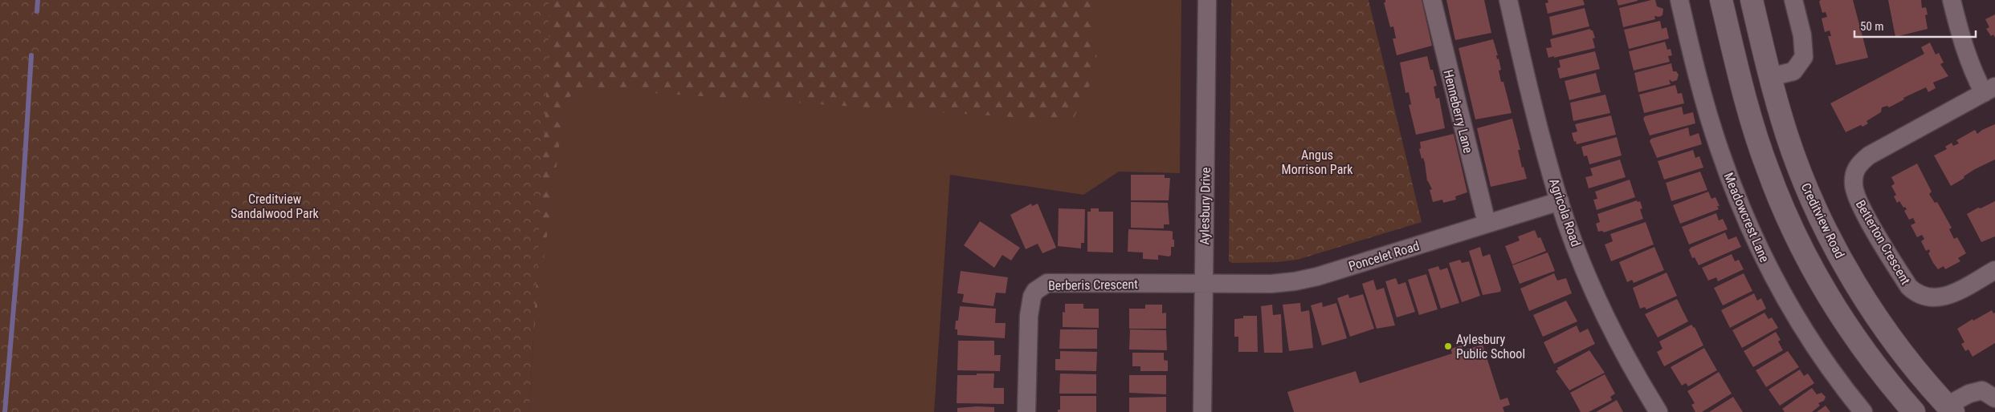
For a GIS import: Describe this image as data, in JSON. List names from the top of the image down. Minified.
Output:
{"streets":{"main road":["Creditview Road"],"street":["Henneberry Lane","Aylesbury Drive","Agricola Road","Meadowcrest Lane","Betterton Crescent","Poncelet Road","Berberis Crescent"]},"crossings":[["Henneberry Lane","Poncelet Road"],["Aylesbury Drive","Poncelet Road"],["Aylesbury Drive","Berberis Crescent"],["Agricola Road","Poncelet Road"],["Poncelet Road","Berberis Crescent"]],"parks":["Angus Morrison Park","Creditview Sandalwood Park"],"places":["Aylesbury Public School"],"scale_bar":"50 m"}
